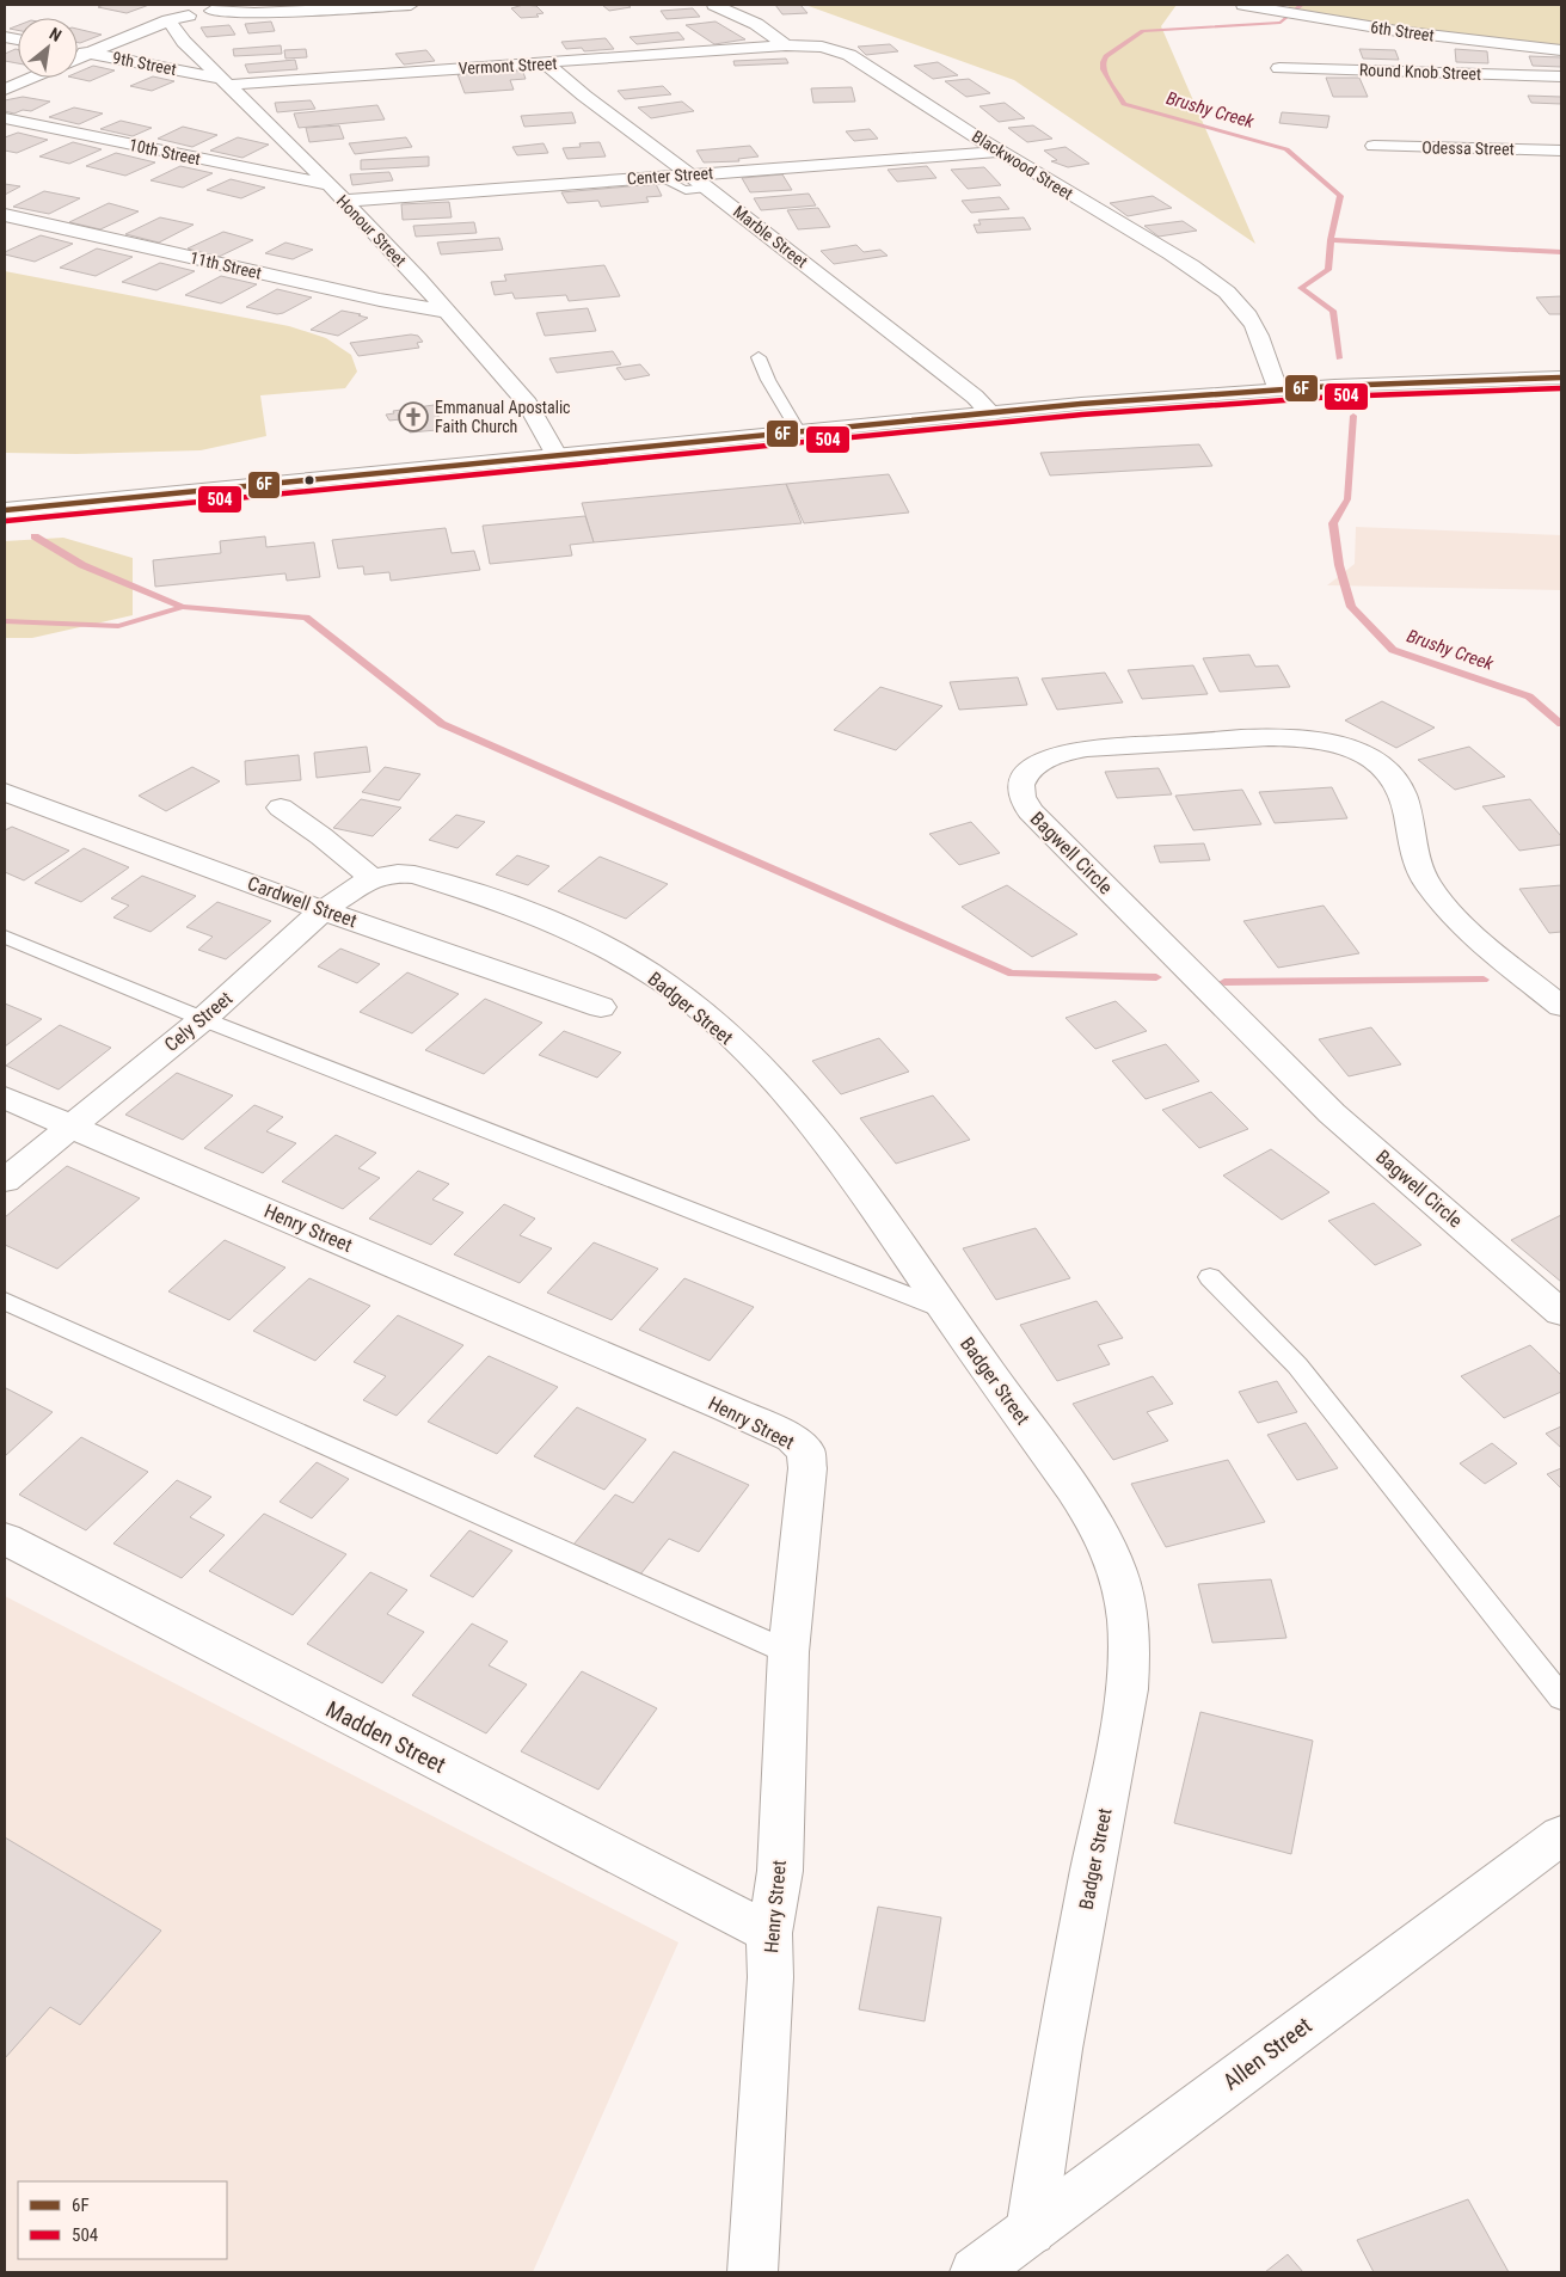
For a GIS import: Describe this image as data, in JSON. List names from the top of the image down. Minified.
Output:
{"streets":{"street":["6th Street","9th Street","Vermont Street","Round Knob Street","Odessa Street","10th Street","Blackwood Street","Center Street","Honour Street","Marble Street","11th Street","Bagwell Circle","Cardwell Street","Badger Street","Cely Street","Henry Street","Madden Street","Allen Street"]},"crossings":[["9th Street","Vermont Street"],["9th Street","Honour Street"],["Vermont Street","Blackwood Street"],["Vermont Street","Honour Street"],["Vermont Street","Marble Street"],["10th Street","Honour Street"],["Blackwood Street","Center Street"],["Center Street","Honour Street"],["Center Street","Marble Street"],["Honour Street","11th Street"],["Cardwell Street","Badger Street"],["Cardwell Street","Cely Street"],["Badger Street","Cely Street"],["Badger Street","Allen Street"],["Cely Street","Henry Street"],["Henry Street","Madden Street"]],"water":["Brushy Creek"],"places":{"church":["Emmanual Apostalic Faith Church"]},"lines":["transit line 6F","transit line 504"],"legend":["6F","504"],"north":"top right"}
